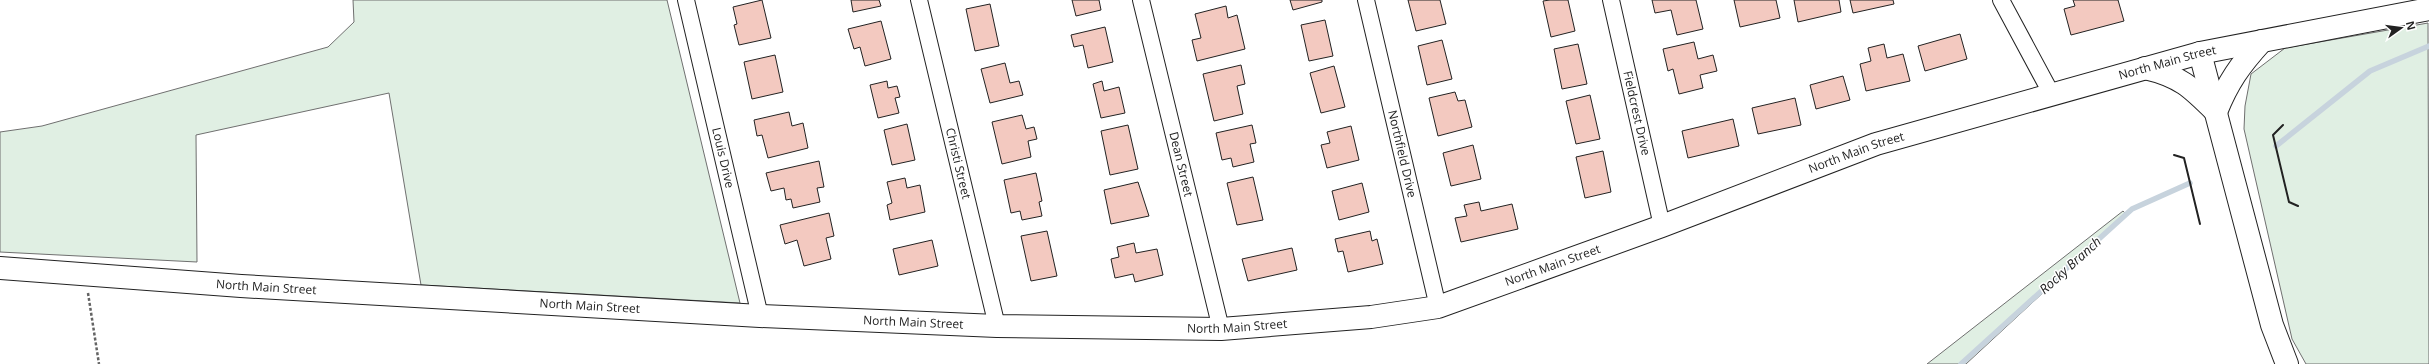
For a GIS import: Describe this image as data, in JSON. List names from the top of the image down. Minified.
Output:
{"streets":{"street":["North Main Street","Fieldcrest Drive","Northfield Drive","Louis Drive","Christi Street","Dean Street"]},"crossings":[["North Main Street","Fieldcrest Drive"],["North Main Street","Northfield Drive"],["North Main Street","Louis Drive"],["North Main Street","Christi Street"],["North Main Street","Dean Street"]],"water":["Rocky Branch"],"north":"right"}
